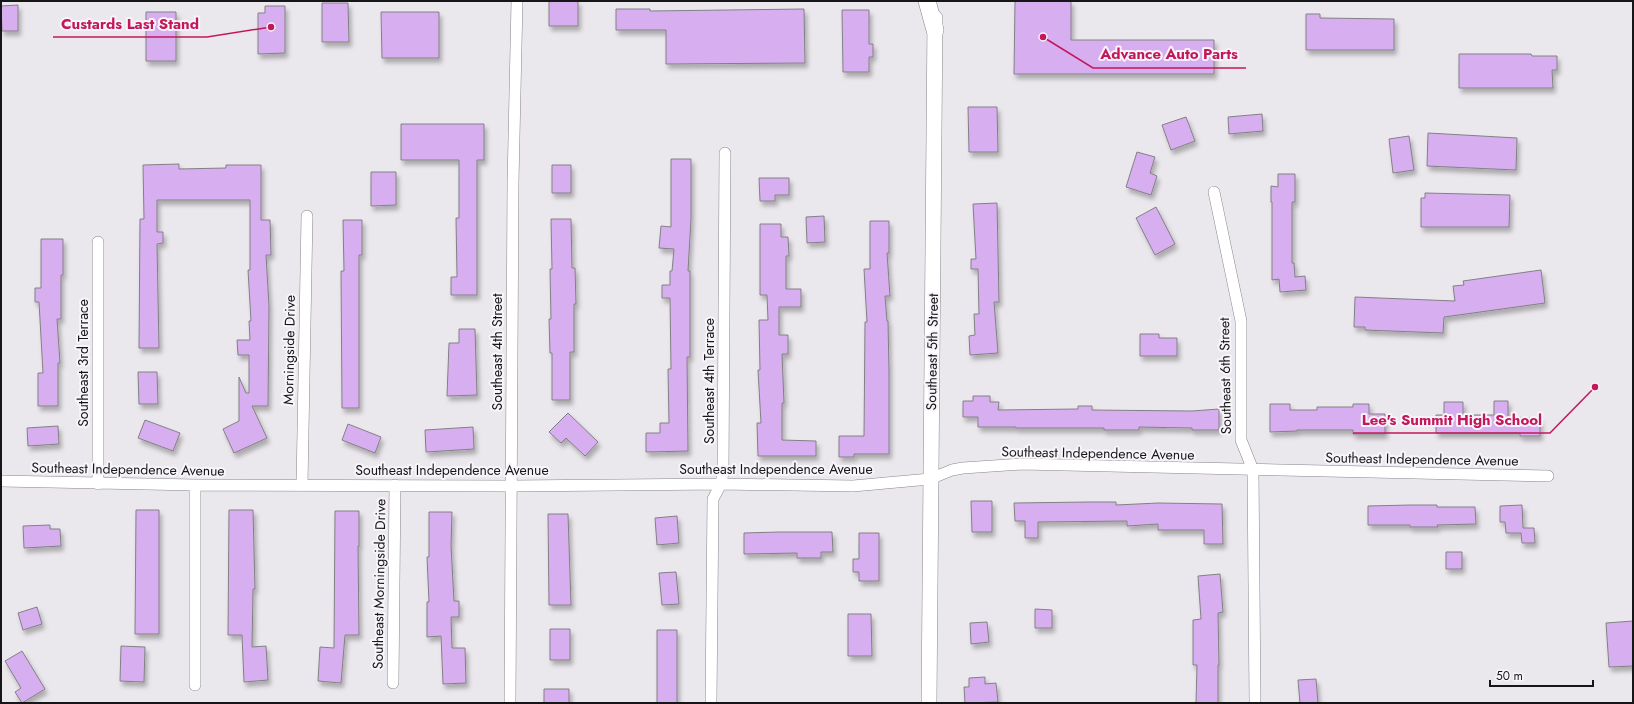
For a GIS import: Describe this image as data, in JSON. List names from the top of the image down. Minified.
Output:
{"streets":{"street":["Morningside Drive","Southeast 4th Street","Southeast 5th Street","Southeast 3rd Terrace","Southeast 6th Street","Southeast 4th Terrace","Southeast Independence Avenue","Southeast Morningside Drive"]},"crossings":[["Morningside Drive","Southeast Independence Avenue"],["Southeast 4th Street","Southeast Independence Avenue"],["Southeast 5th Street","Southeast Independence Avenue"],["Southeast 3rd Terrace","Southeast Independence Avenue"],["Southeast 6th Street","Southeast Independence Avenue"],["Southeast 4th Terrace","Southeast Independence Avenue"],["Southeast Independence Avenue","Southeast Morningside Drive"]],"places":["Custards Last Stand","Advance Auto Parts","Lee's Summit High School"],"scale_bar":"50 m"}
